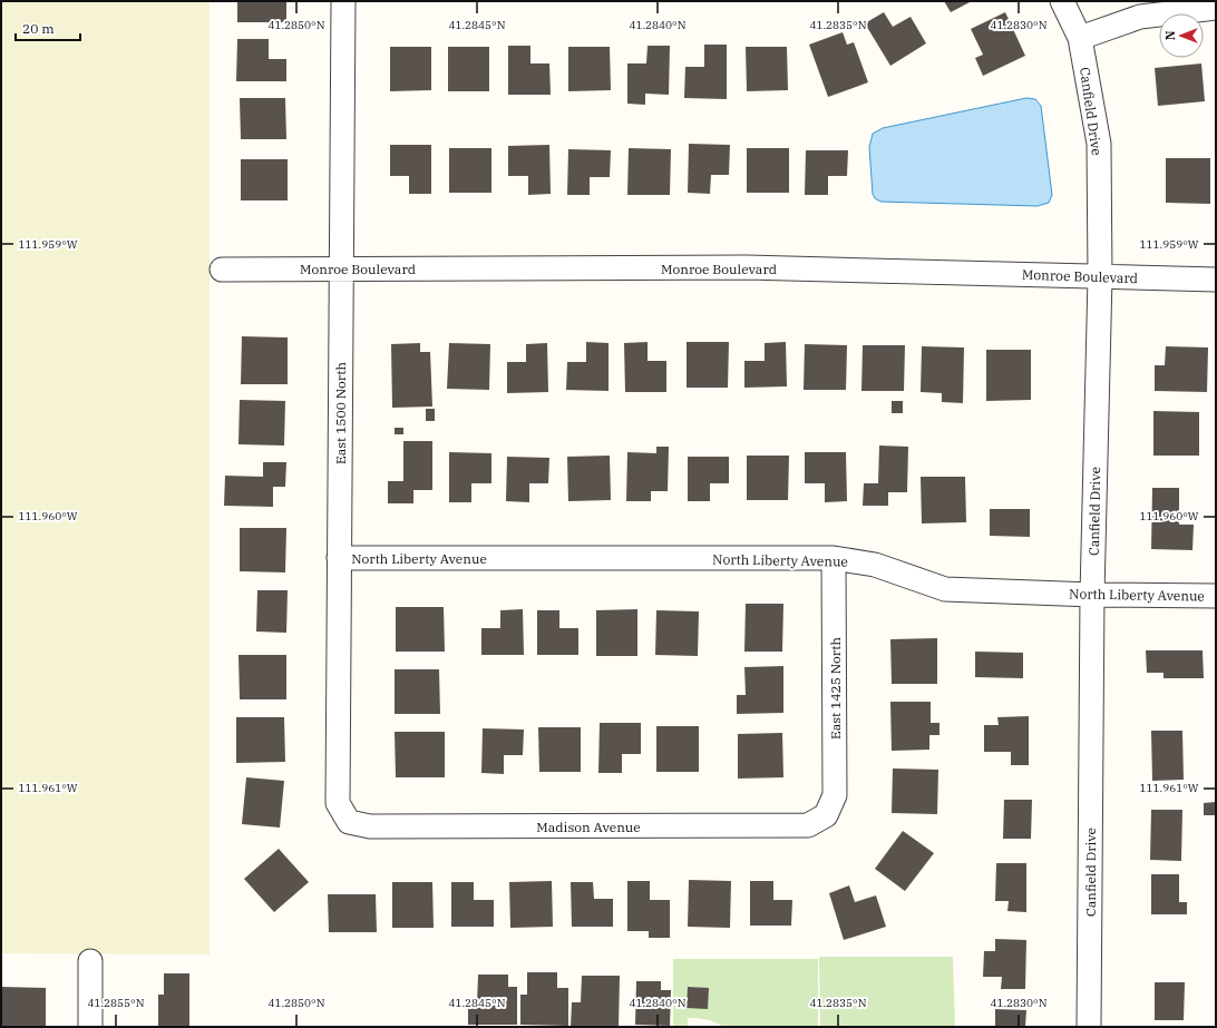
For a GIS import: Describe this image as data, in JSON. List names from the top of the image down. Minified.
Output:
{"streets":{"street":["Canfield Drive","Monroe Boulevard","East 1500 North","North Liberty Avenue","East 1425 North","Madison Avenue"]},"crossings":[["Canfield Drive","Monroe Boulevard"],["Canfield Drive","North Liberty Avenue"],["Monroe Boulevard","East 1500 North"],["East 1500 North","North Liberty Avenue"],["East 1500 North","Madison Avenue"],["North Liberty Avenue","East 1425 North"],["East 1425 North","Madison Avenue"]],"scale_bar":"20 m","north":"left","coordinates":["41.2850°N","41.2845°N","41.2840°N","41.2835°N","41.2830°N","111.959°W","111.960°W","111.961°W","41.2855°N"]}
